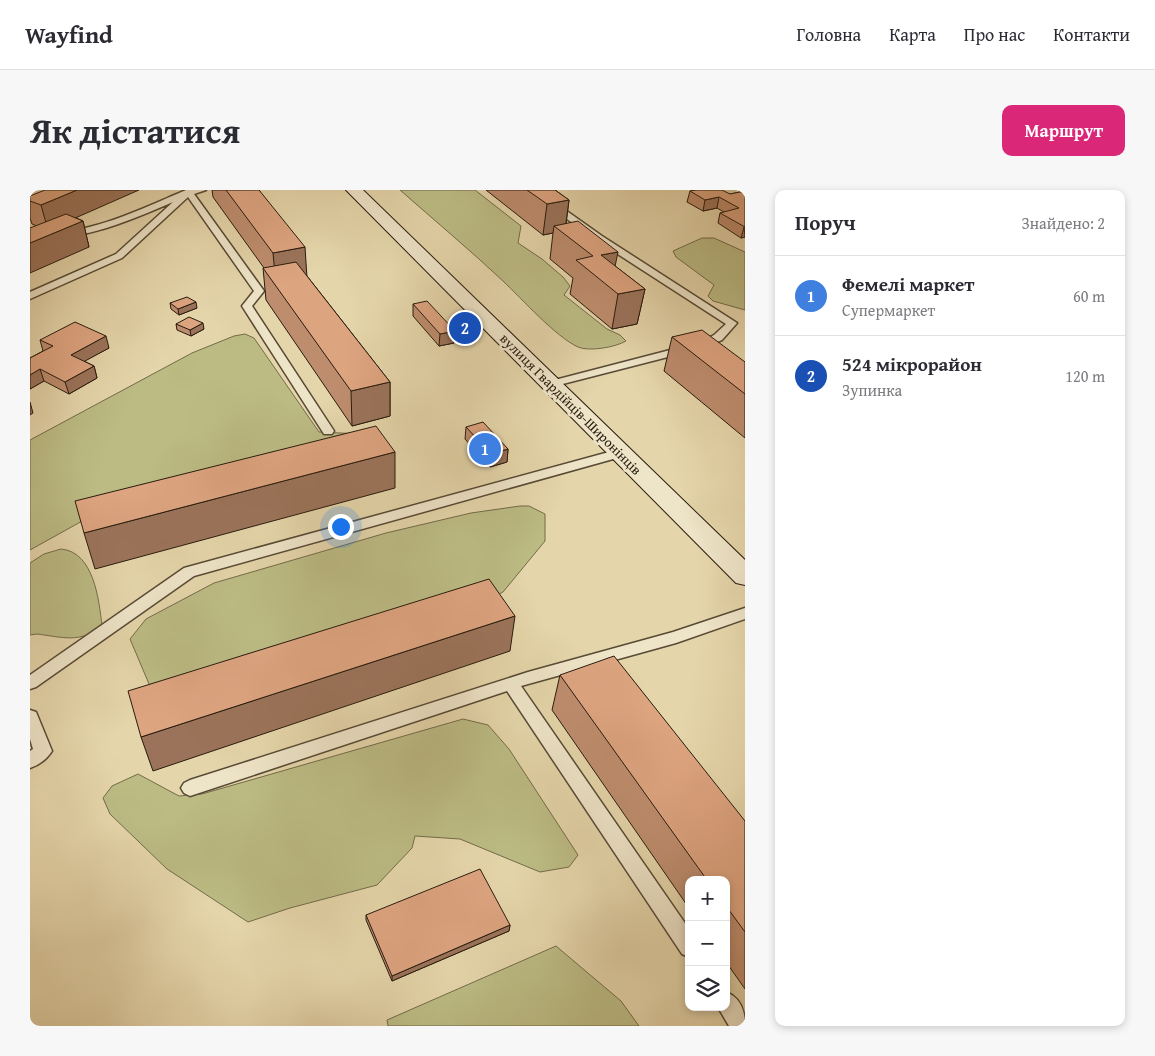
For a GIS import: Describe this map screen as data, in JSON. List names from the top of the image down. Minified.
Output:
{"streets":{"main road":["вулиця Гвардійців-Широнінців"]},"page":{"header":"Wayfind","nav":["Головна","Карта","Про нас","Контакти"],"title":"Як дістатися","buttons":"Маршрут","heading":["Поруч","Знайдено: 2"],"list":[{"mark":"1","name":"Фемелі маркет","note":"Супермаркет","value":"60 m"},{"mark":"2","name":"524 мікрорайон","note":"Зупинка","value":"120 m"}],"pins":["2","1"],"map_buttons":["+","−"]}}
